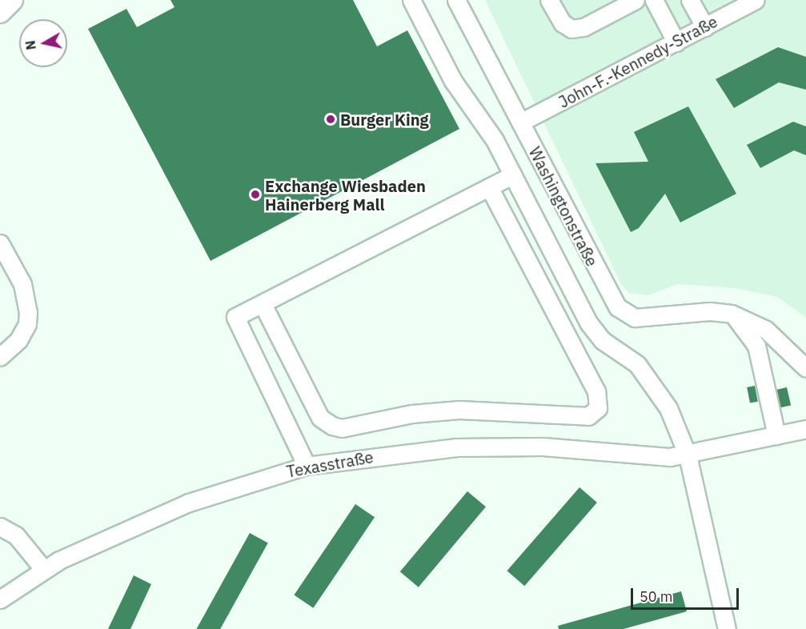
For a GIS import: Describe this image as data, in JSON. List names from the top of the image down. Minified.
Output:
{"streets":{"street":["John-F.-Kennedy-Straße","Washingtonstraße","Texasstraße"]},"crossings":[["John-F.-Kennedy-Straße","Washingtonstraße"]],"places":["Burger King","Exchange Wiesbaden Hainerberg Mall"],"scale_bar":"50 m","north":"left"}
